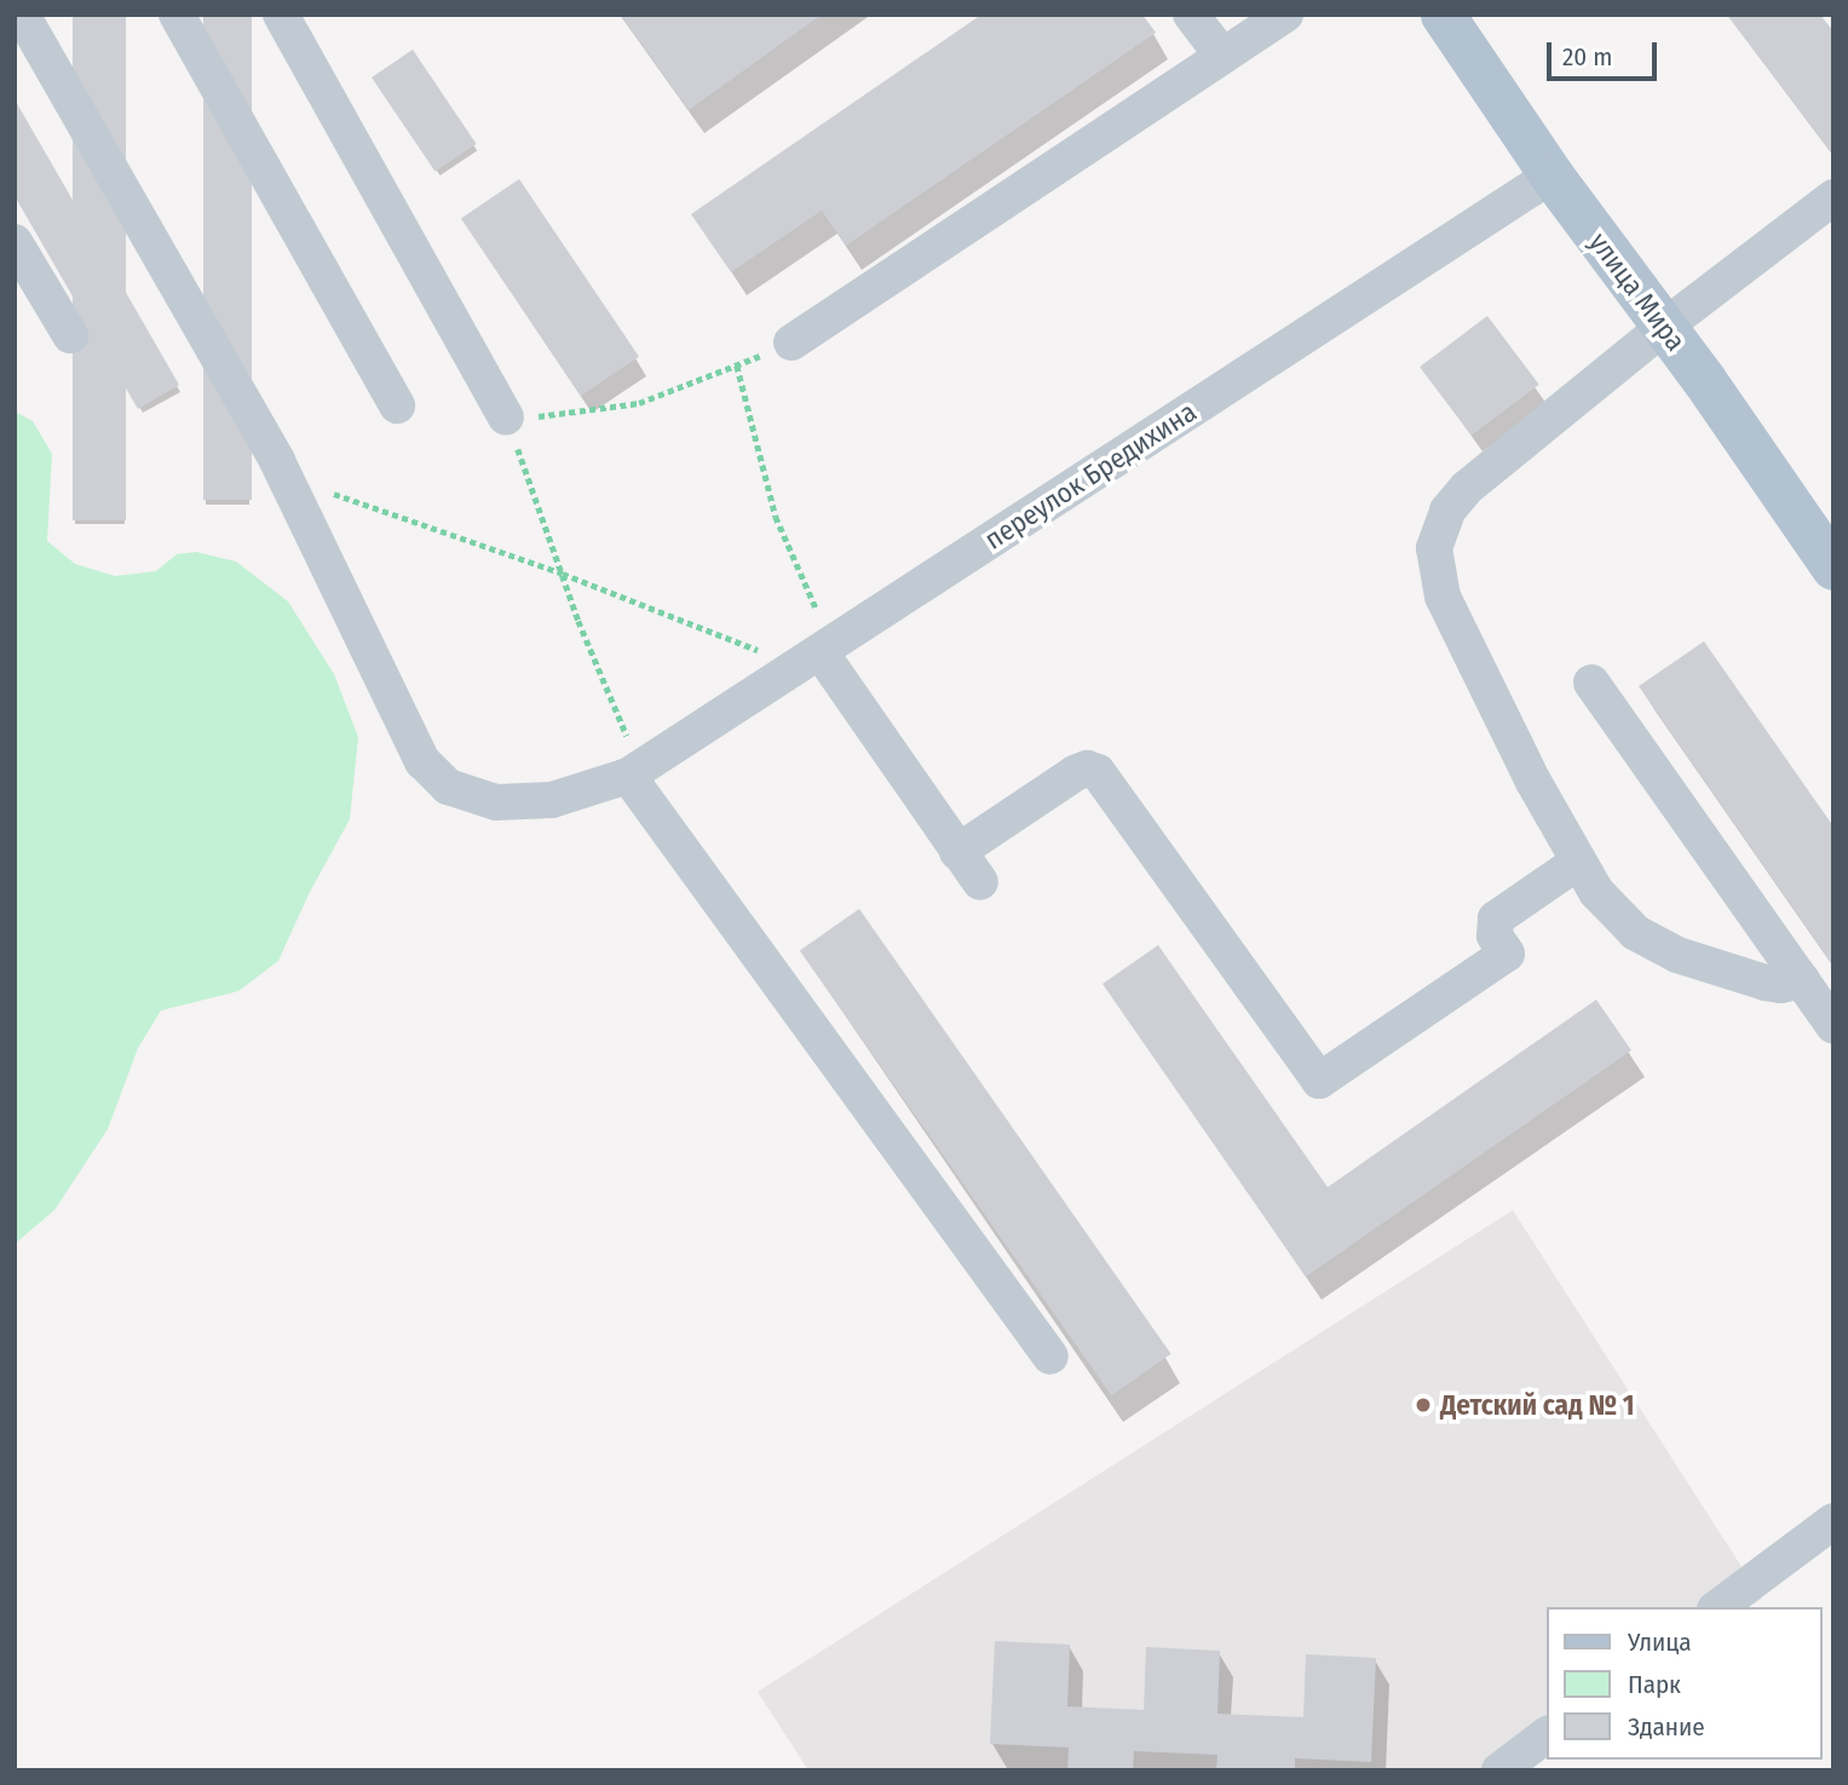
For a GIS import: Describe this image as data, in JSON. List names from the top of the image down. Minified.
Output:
{"streets":{"main road":["улица Мира"],"lane":["переулок Бредихина"]},"crossings":[["улица Мира","переулок Бредихина"]],"places":["Детский сад № 1"],"legend":["Улица","Парк","Здание"],"scale_bar":"20 m"}
